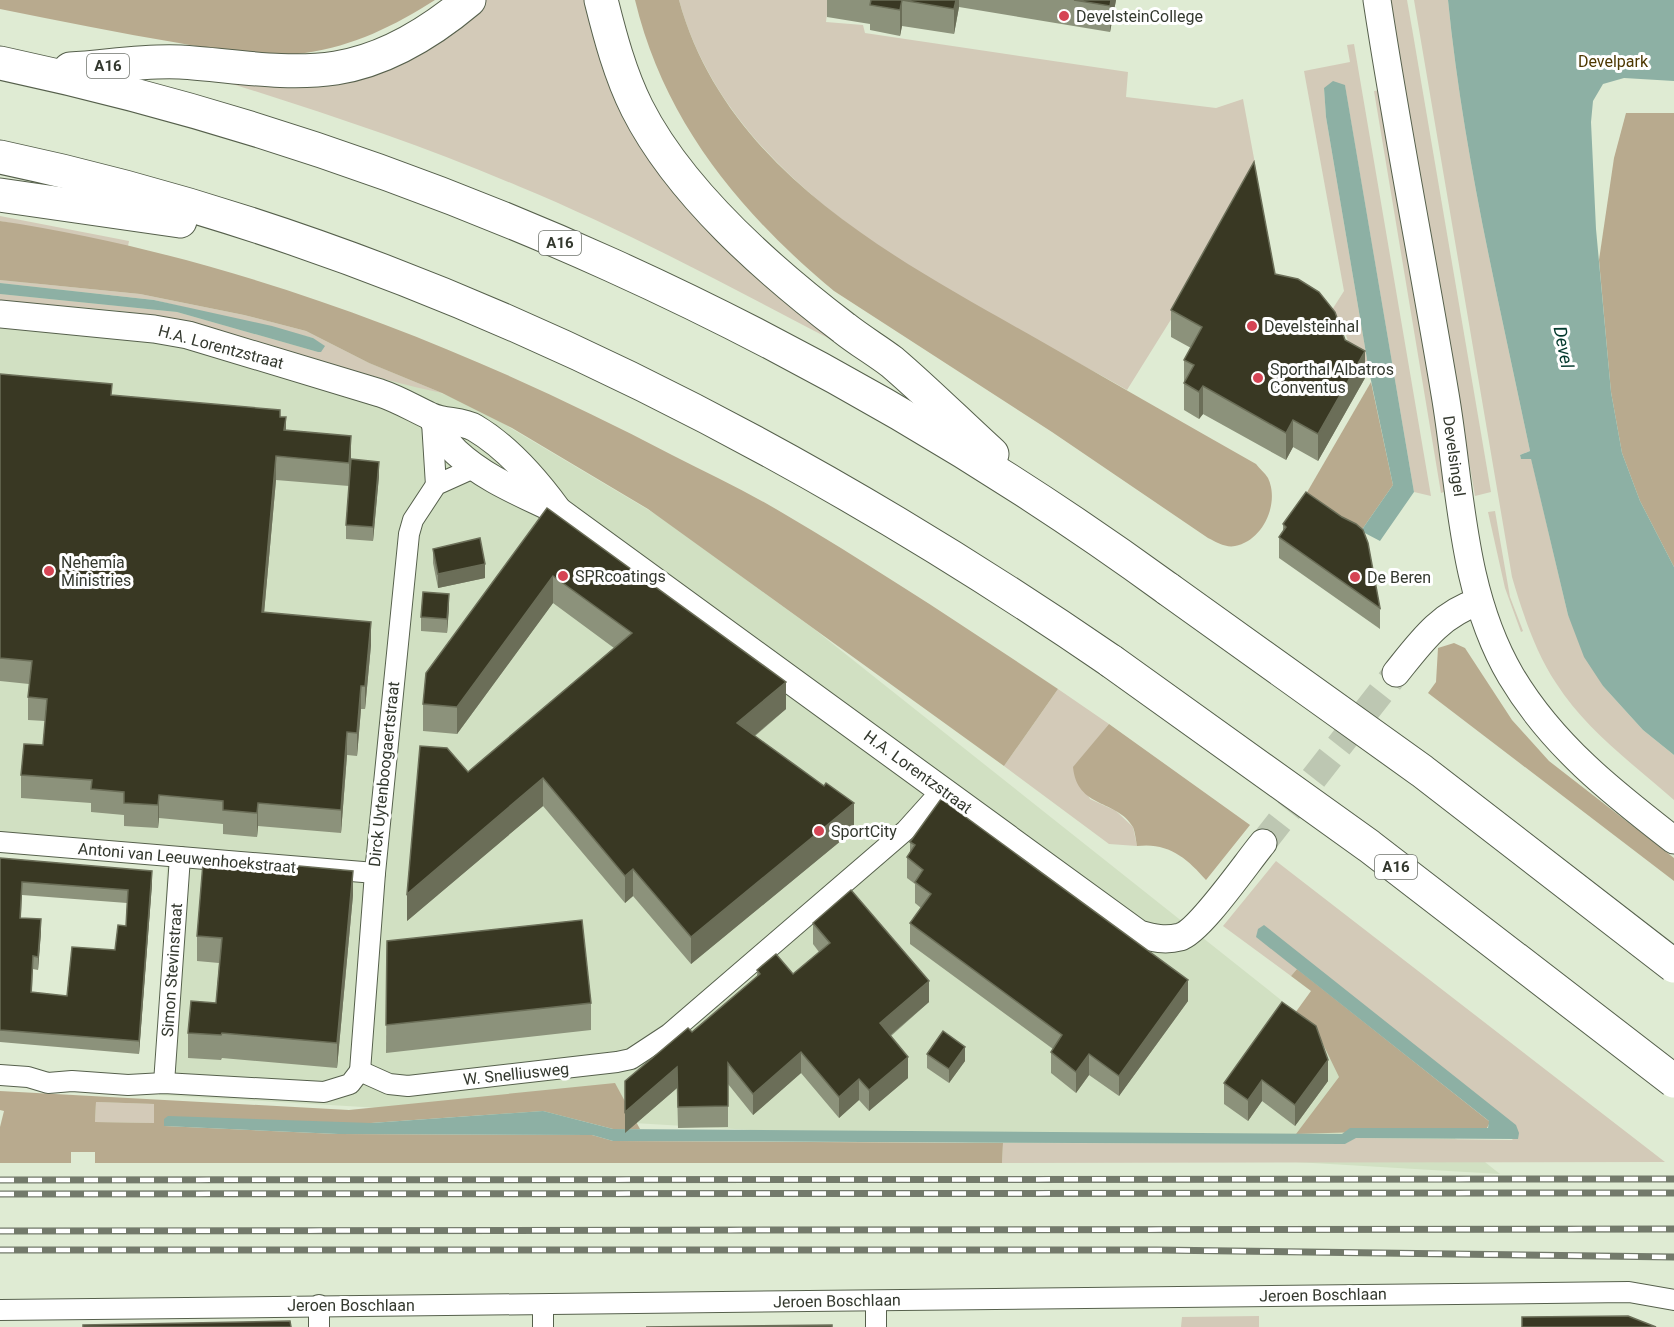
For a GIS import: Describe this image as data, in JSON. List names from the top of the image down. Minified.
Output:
{"streets":{"highway":["A16"],"street":["H.A. Lorentzstraat","Develsingel","Dirck Uytenboogaertstraat","Antoni van Leeuwenhoekstraat","Simon Stevinstraat","W. Snelliusweg","Jeroen Boschlaan"]},"crossings":[["H.A. Lorentzstraat","W. Snelliusweg"],["Dirck Uytenboogaertstraat","Antoni van Leeuwenhoekstraat"],["Dirck Uytenboogaertstraat","W. Snelliusweg"],["Antoni van Leeuwenhoekstraat","Simon Stevinstraat"]],"water":["Devel"],"parks":["Develpark"],"places":["DevelsteinCollege","Develsteinhal","Sporthal Albatros Conventus","Nehemia Ministries","SPRcoatings","De Beren","SportCity"]}
